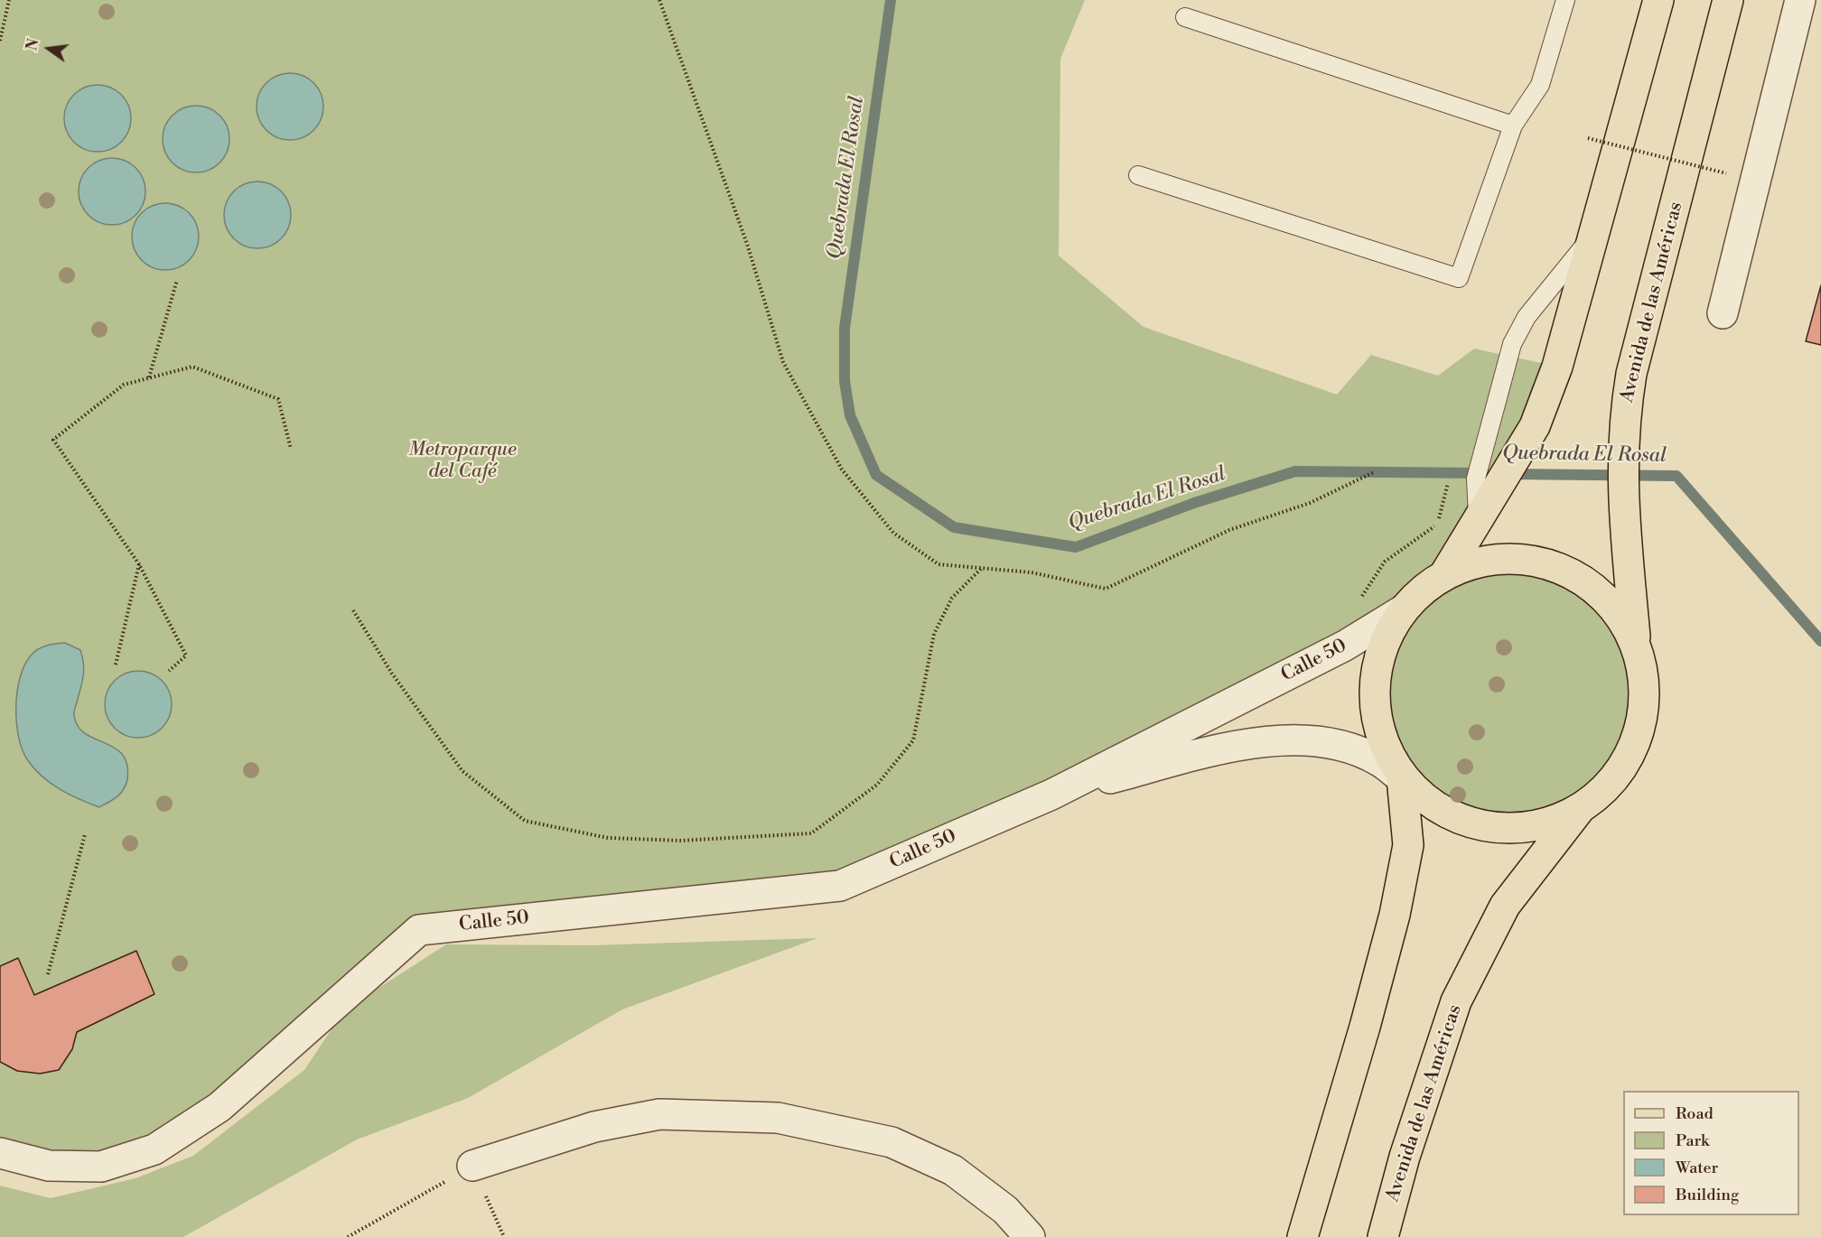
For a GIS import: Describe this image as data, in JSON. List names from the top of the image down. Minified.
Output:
{"streets":{"main road":["Avenida de las Américas"],"street":["Calle 50"]},"water":["Quebrada El Rosal"],"parks":["Metroparque del Café"],"legend":["Road","Park","Water","Building"],"north":"left"}
